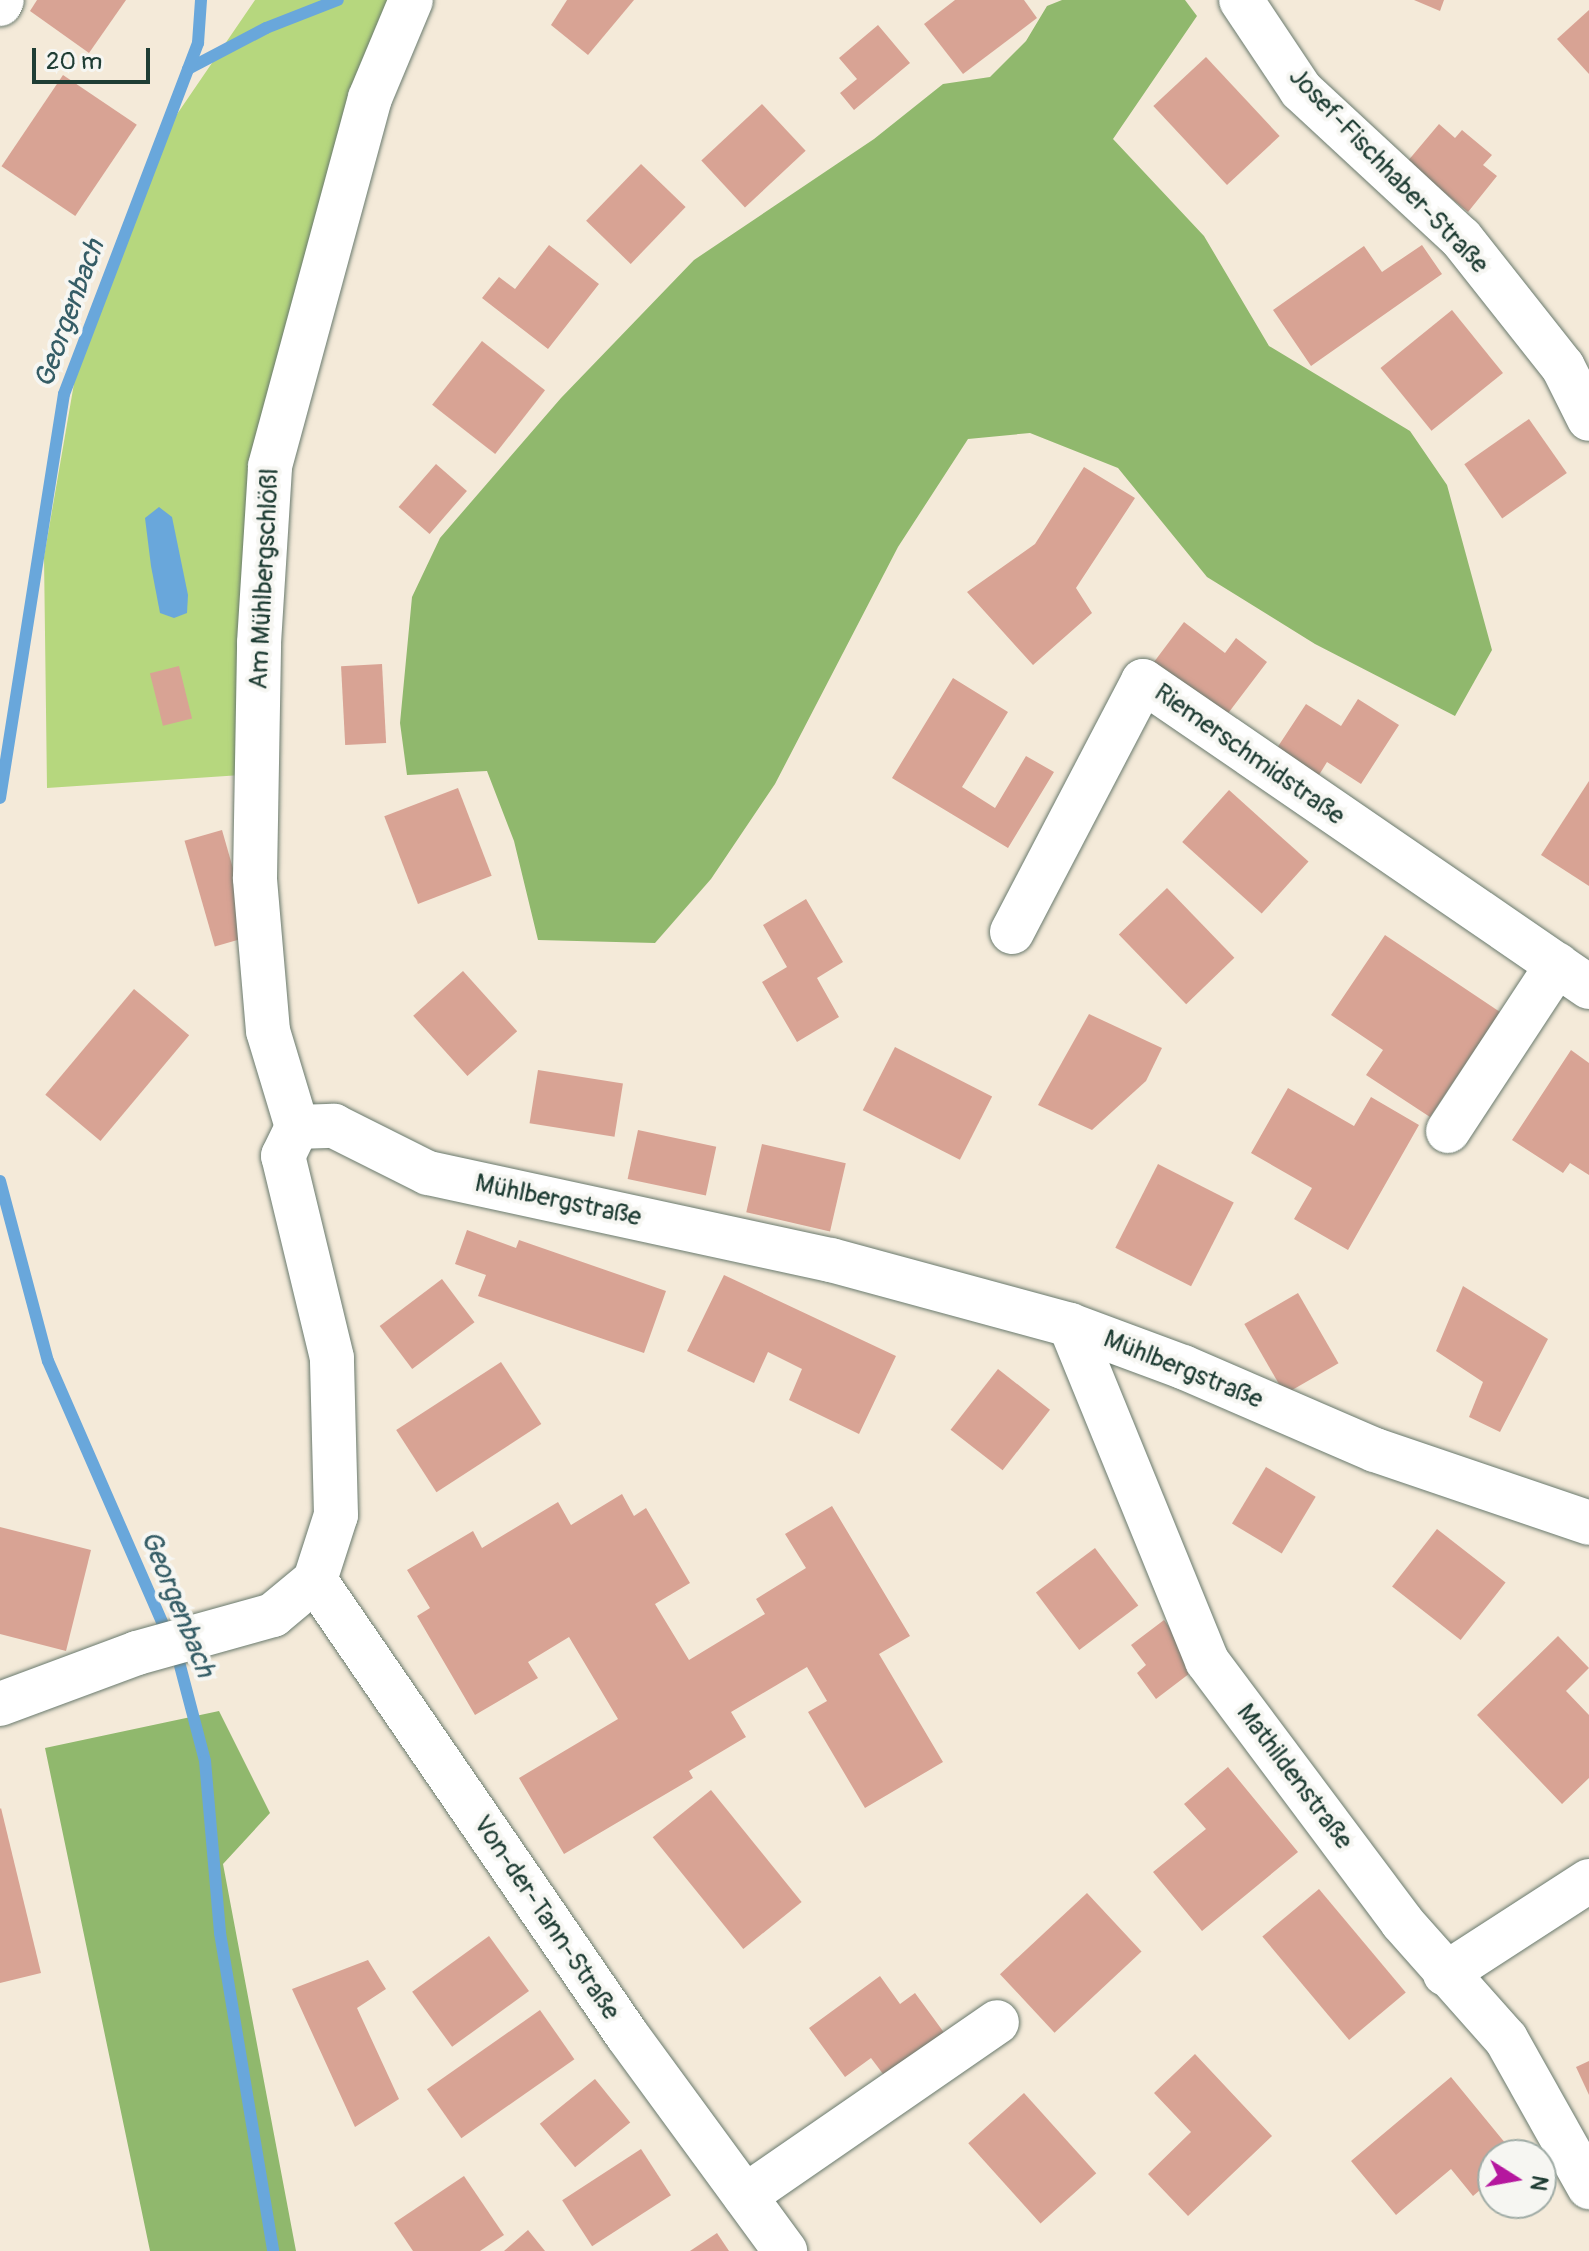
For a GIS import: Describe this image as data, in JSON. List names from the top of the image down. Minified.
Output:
{"streets":{"street":["Josef-Fischhaber-Straße","Am Mühlbergschlößl","Riemerschmidstraße","Mühlbergstraße","Mathildenstraße","Von-der-Tann-Straße"]},"crossings":[["Am Mühlbergschlößl","Mühlbergstraße"],["Mühlbergstraße","Mathildenstraße"]],"water":["Georgenbach"],"scale_bar":"20 m","north":"right"}
